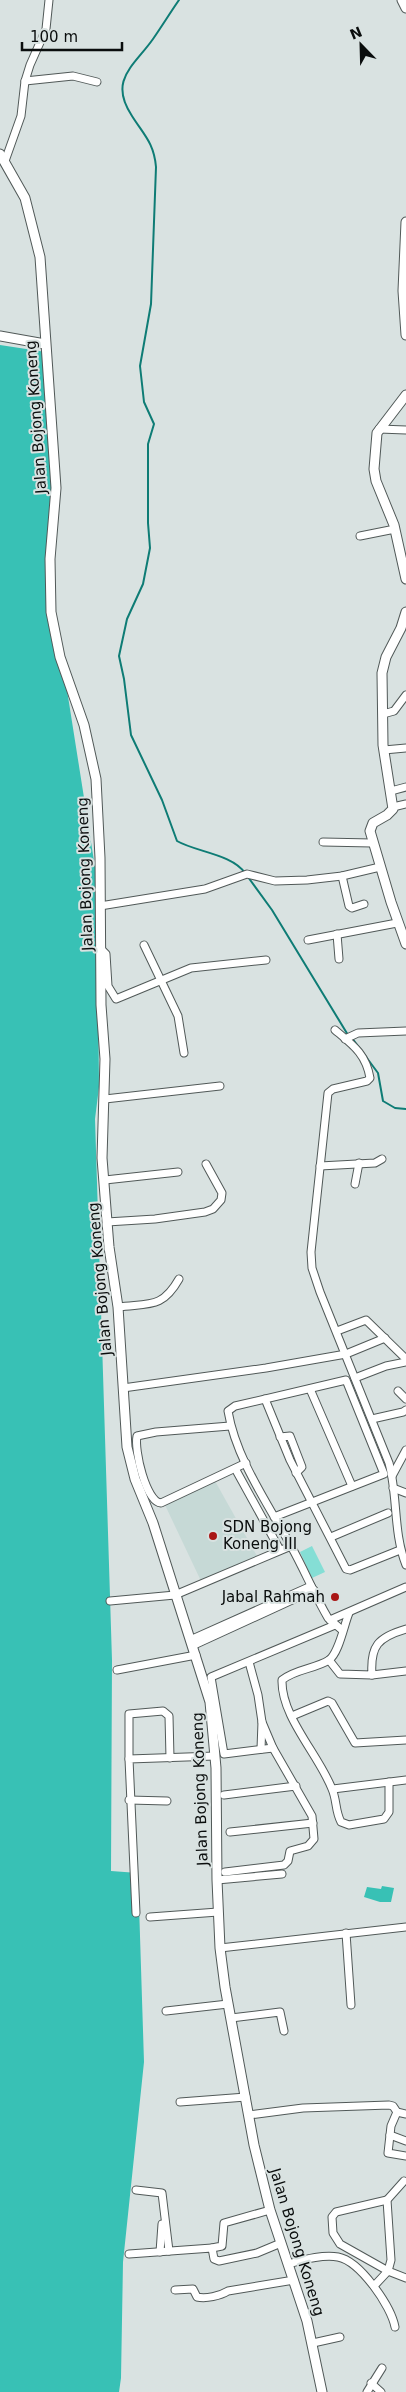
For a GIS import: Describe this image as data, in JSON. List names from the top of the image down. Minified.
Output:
{"streets":{"street":["Jalan Bojong Koneng"]},"places":["SDN Bojong Koneng III","Jabal Rahmah"],"scale_bar":"100 m","north":"top left"}
